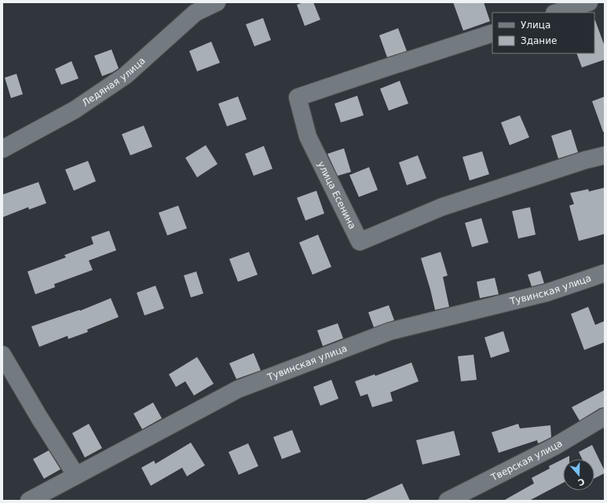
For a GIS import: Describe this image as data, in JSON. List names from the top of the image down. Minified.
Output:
{"streets":{"street":["Ледяная улица","улица Есенина","Тувинская улица","Тверская улица"]},"legend":["Улица","Здание"],"north":"bottom"}
